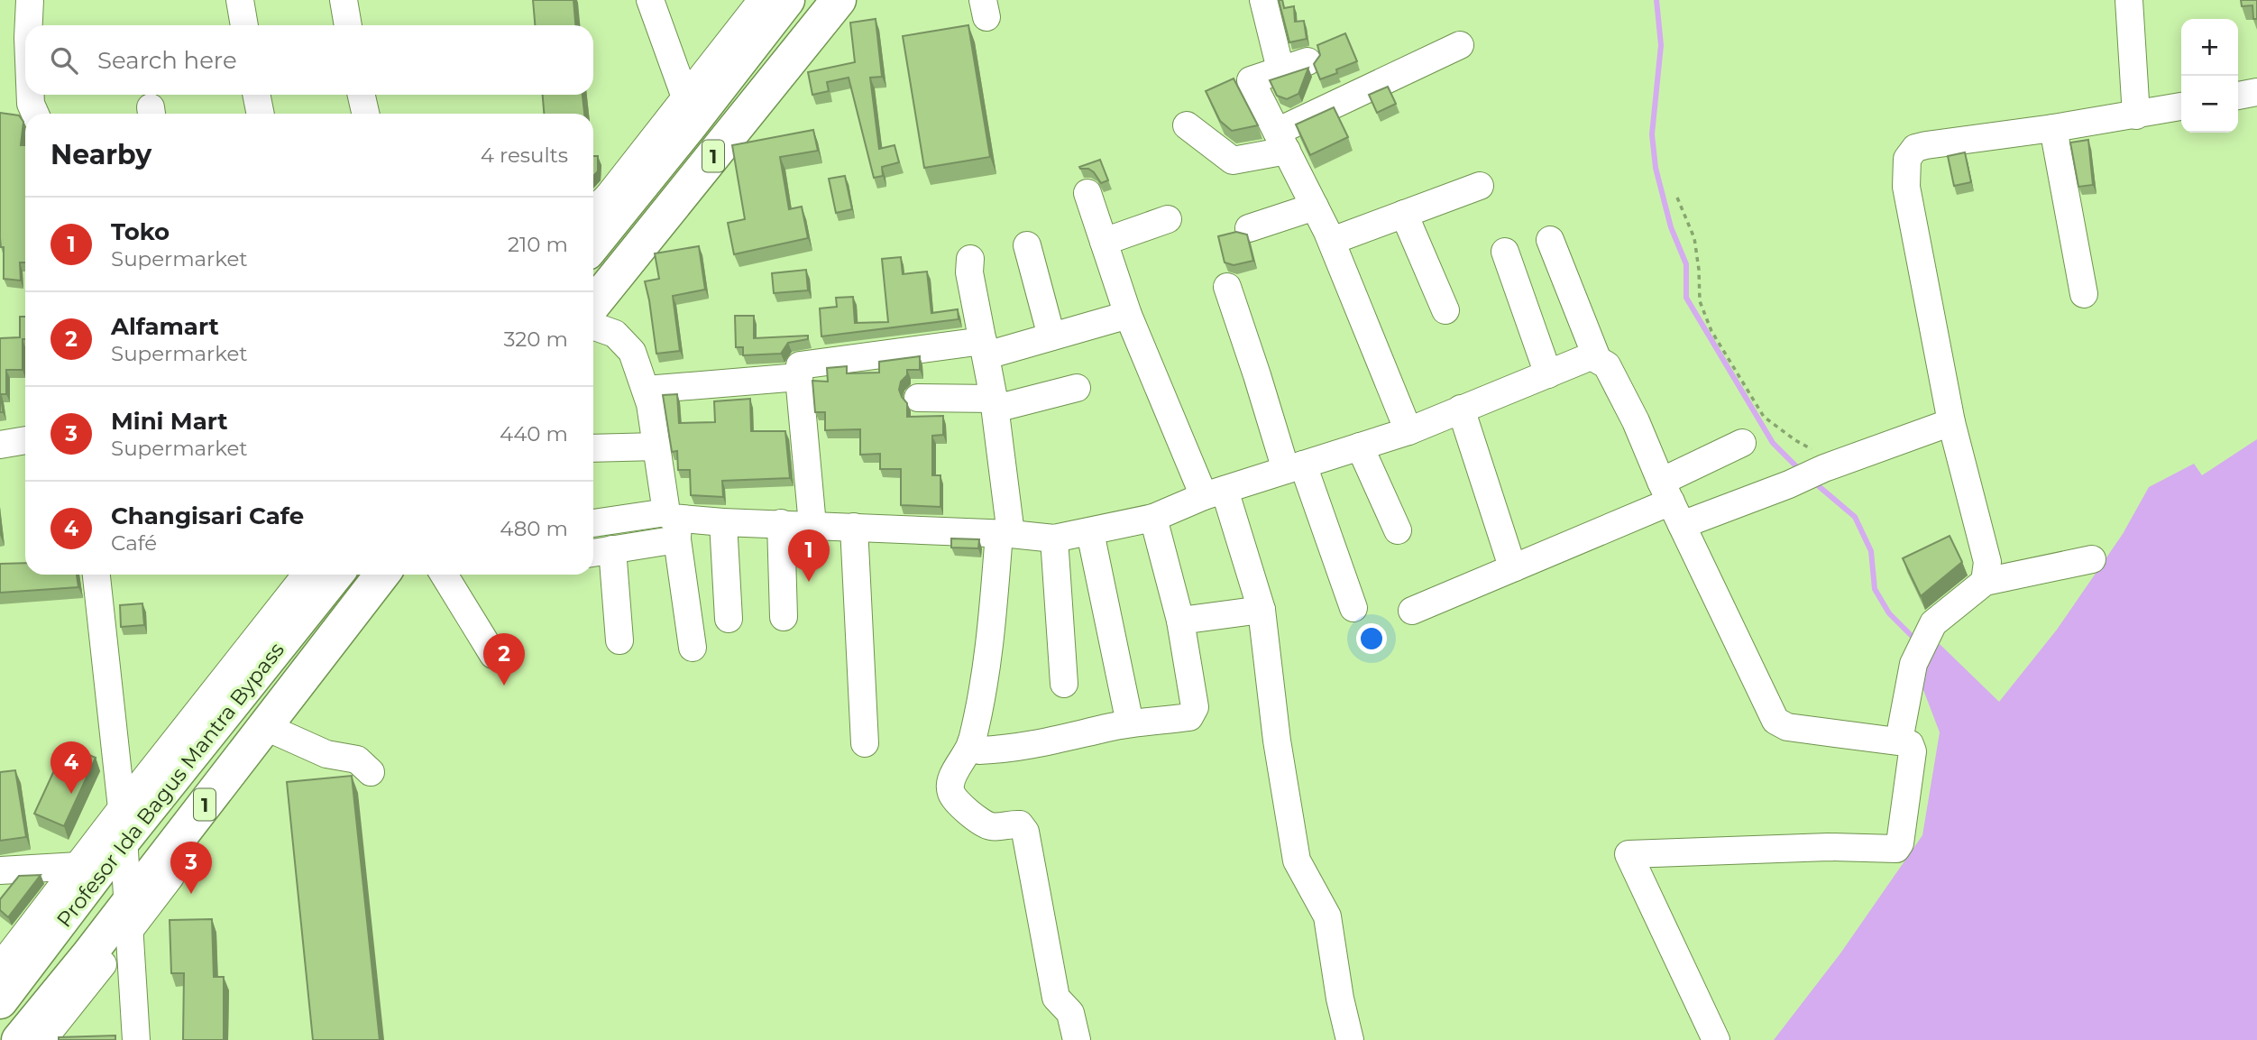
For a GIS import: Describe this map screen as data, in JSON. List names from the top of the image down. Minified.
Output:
{"streets":{"highway":["1","Profesor Ida Bagus Mantra Bypass"]},"page":{"map_buttons":["+","−"],"search":"Search here","heading":["Nearby","4 results"],"list":[{"mark":"1","name":"Toko","note":"Supermarket","value":"210 m"},{"mark":"2","name":"Alfamart","note":"Supermarket","value":"320 m"},{"mark":"3","name":"Mini Mart","note":"Supermarket","value":"440 m"},{"mark":"4","name":"Changisari Cafe","note":"Café","value":"480 m"}],"pins":["1","2","4","3"]}}
